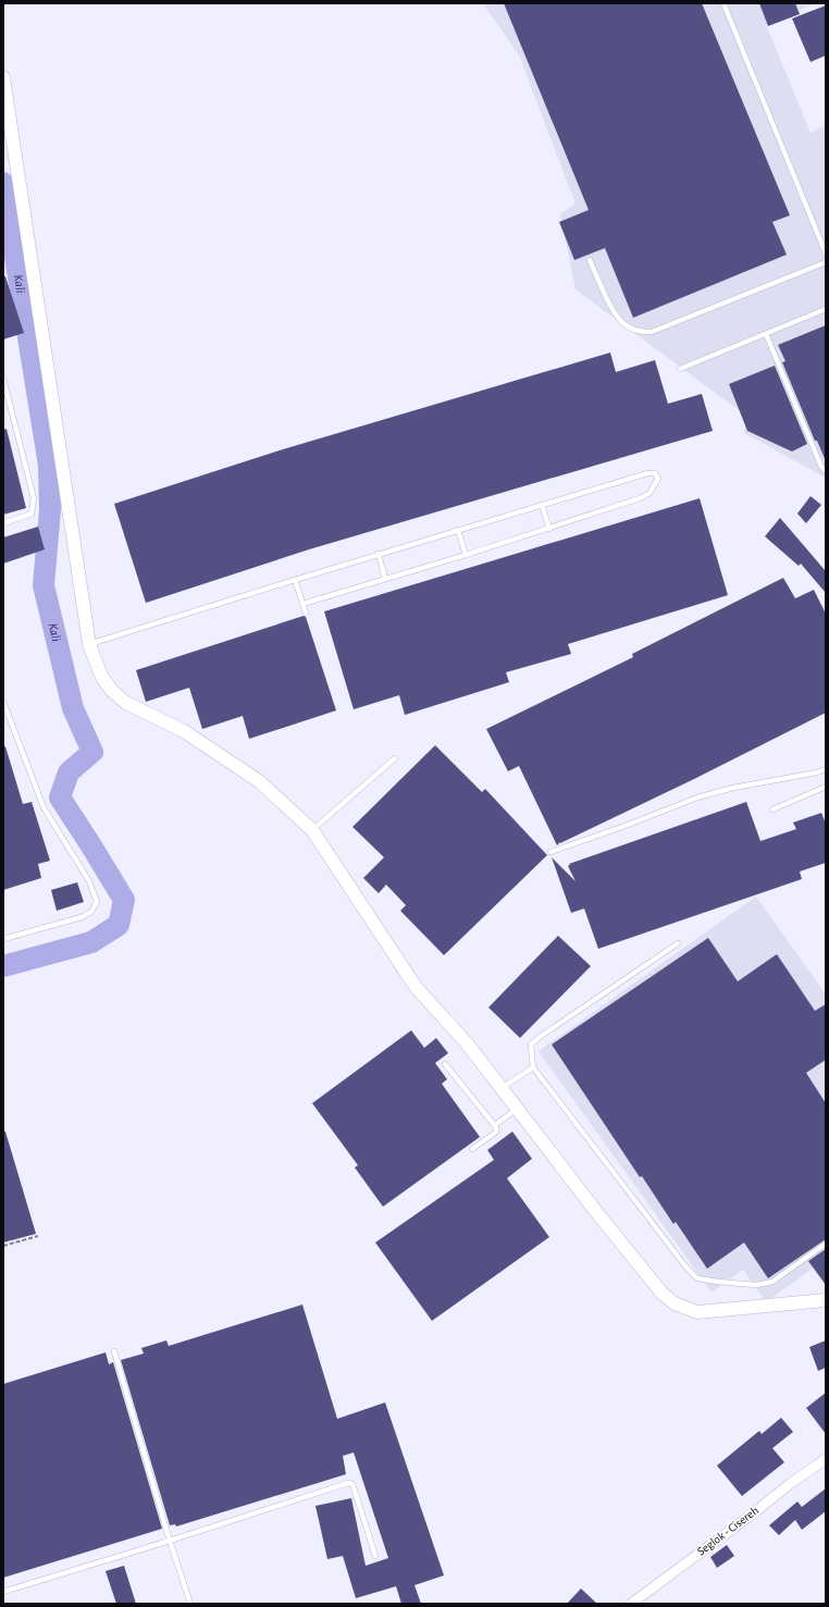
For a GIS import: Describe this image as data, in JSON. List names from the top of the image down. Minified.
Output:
{"streets":{"street":["Seglok - Cisereh"]},"water":["Kali"]}
